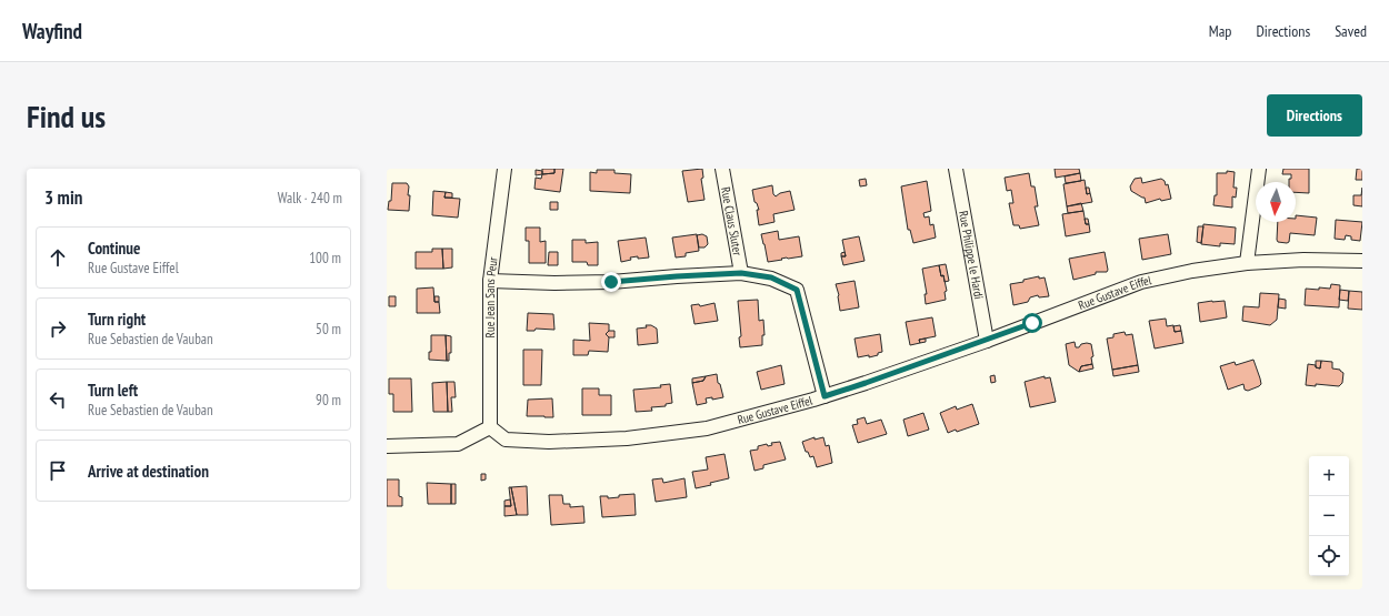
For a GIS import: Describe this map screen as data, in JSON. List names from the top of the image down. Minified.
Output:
{"streets":{"street":["Rue Claus Sluter","Rue Philippe le Hardi","Rue Gustave Eiffel","Rue Jean Sans Peur"]},"crossings":[["Rue Philippe le Hardi","Rue Gustave Eiffel"],["Rue Gustave Eiffel","Rue Jean Sans Peur"]],"north":"bottom","page":{"header":"Wayfind","nav":["Map","Directions","Saved"],"buttons":"Directions","title":"Find us","heading":["3 min","Walk · 240 m"],"list":[["Continue","Rue Gustave Eiffel","100 m"],["Turn right","Rue Sebastien de Vauban","50 m"],["Turn left","Rue Sebastien de Vauban","90 m"],"Arrive at destination"],"map_buttons":["+","−"]}}
